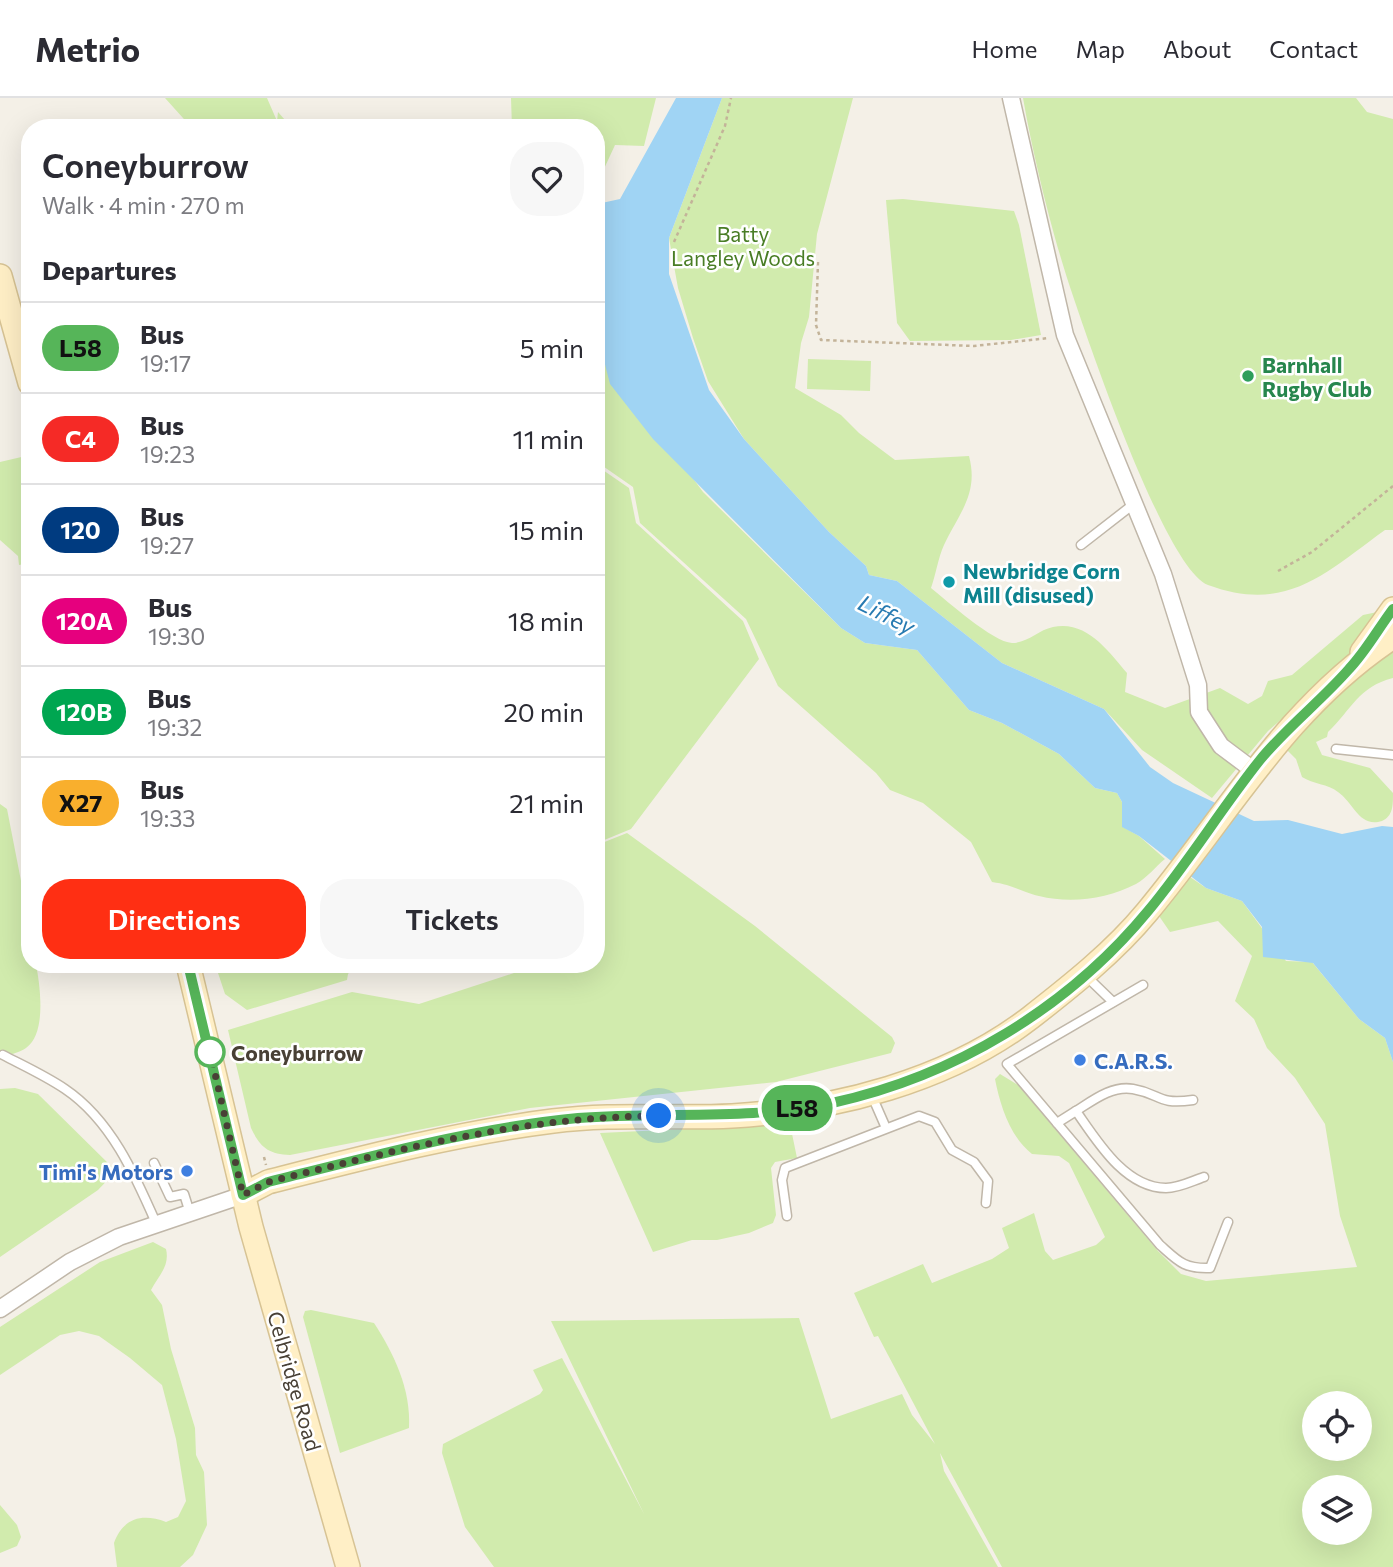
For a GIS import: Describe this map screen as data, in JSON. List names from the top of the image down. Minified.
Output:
{"streets":{"main road":["Celbridge Road"]},"water":["Liffey"],"parks":["Batty Langley Woods"],"places":["Barnhall Rugby Club","Newbridge Corn Mill (disused)","Coneyburrow","C.A.R.S.","Timi's Motors"],"lines":["bus line L58"],"page":{"header":"Metrio","nav":["Home","Map","About","Contact"],"on_map":"L58","heading":[["Coneyburrow","Walk · 4 min · 270 m"],"Departures"],"list":[{"mark":"L58","name":"Bus","note":"19:17","value":"5 min"},{"mark":"C4","name":"Bus","note":"19:23","value":"11 min"},{"mark":"120","name":"Bus","note":"19:27","value":"15 min"},{"mark":"120A","name":"Bus","note":"19:30","value":"18 min"},{"mark":"120B","name":"Bus","note":"19:32","value":"20 min"},{"mark":"X27","name":"Bus","note":"19:33","value":"21 min"}],"buttons":["Directions","Tickets"]}}
